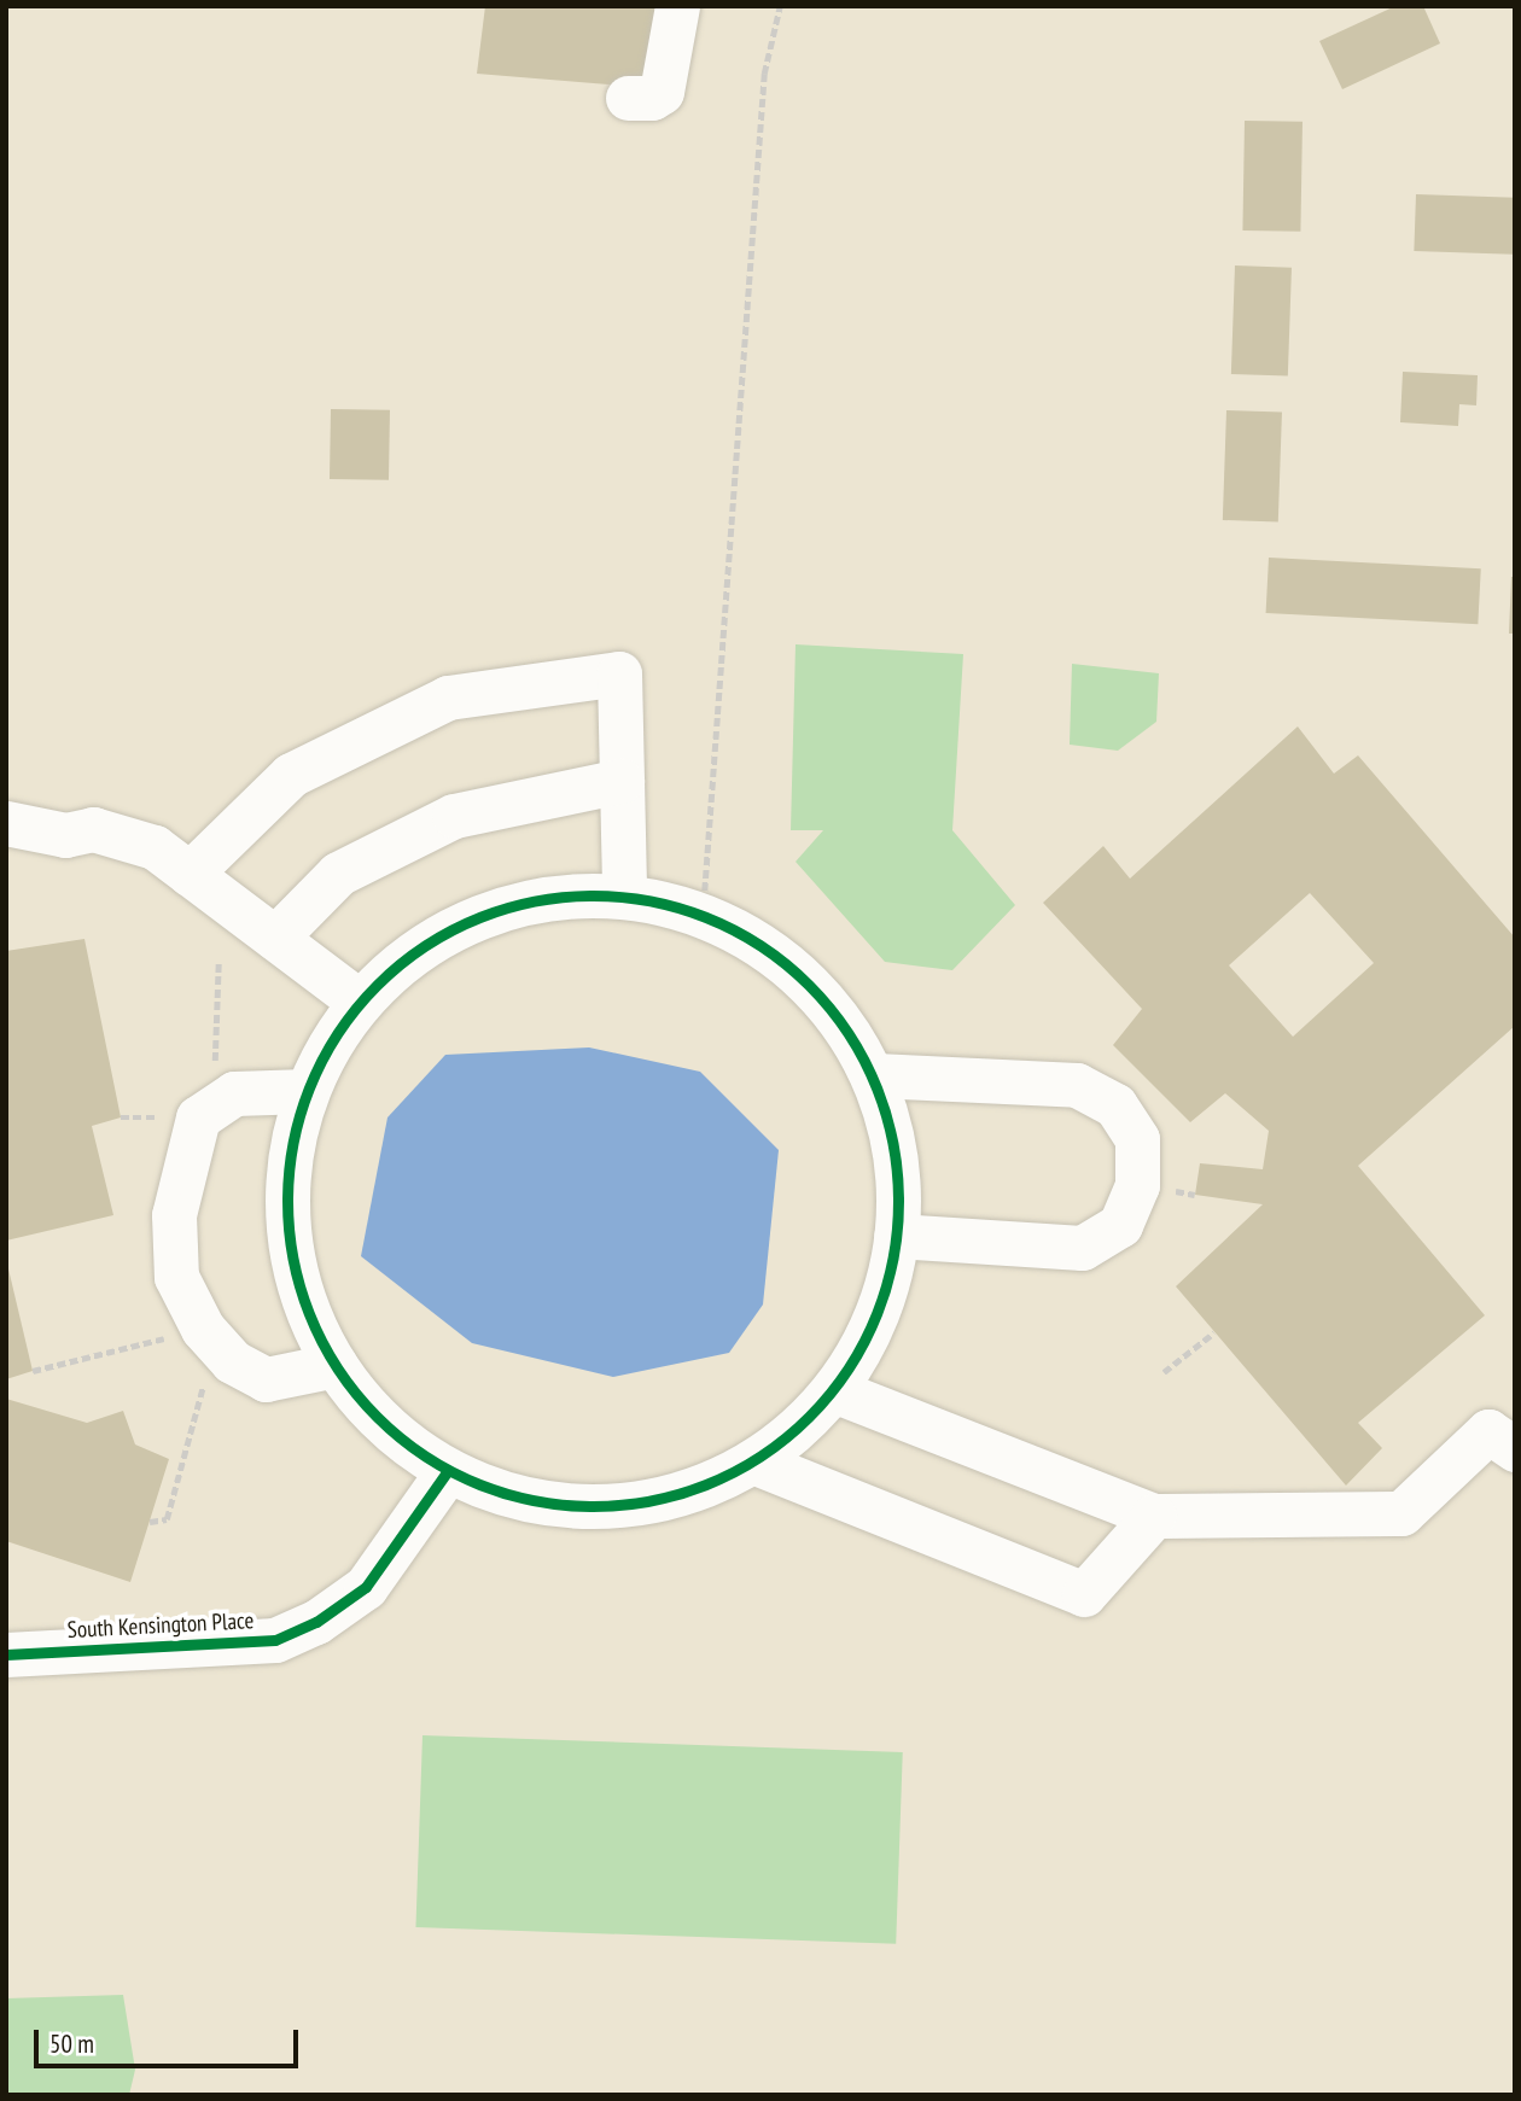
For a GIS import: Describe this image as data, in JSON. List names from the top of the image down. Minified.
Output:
{"streets":{"street":["South Kensington Place"]},"scale_bar":"50 m"}
